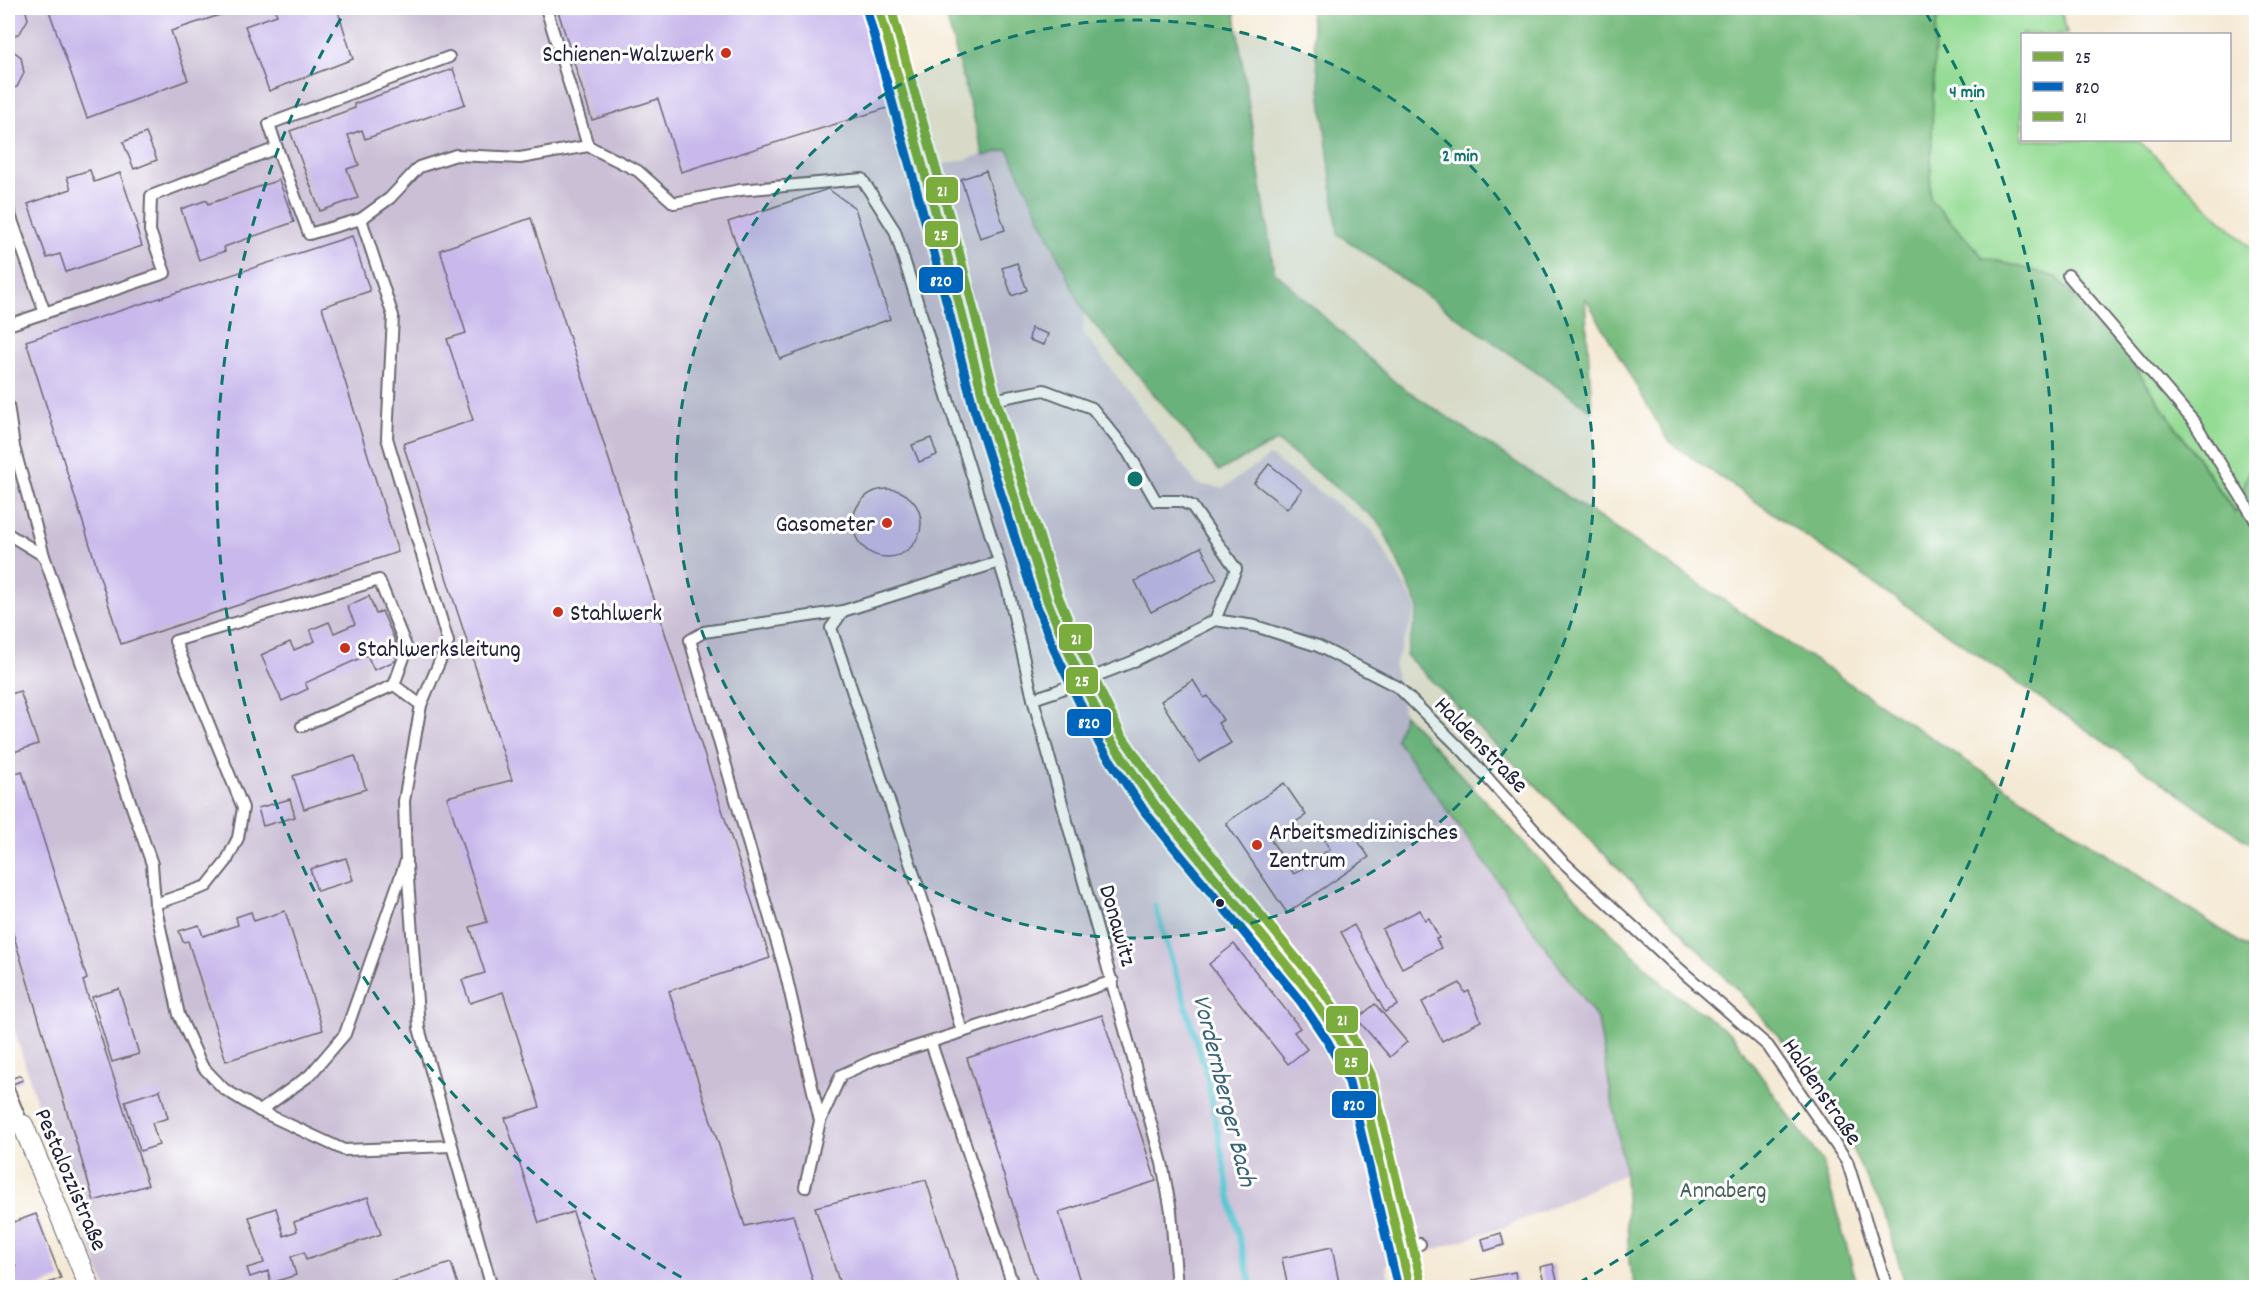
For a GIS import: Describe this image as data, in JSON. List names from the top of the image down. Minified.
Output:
{"streets":{"street":["Pestalozzistraße"],"lane":["Haldenstraße","Donawitz"]},"water":["Vordernberger Bach"],"parks":["Annaberg"],"places":["Schienen-Walzwerk","Gasometer","Stahlwerk","Stahlwerksleitung","Arbeitsmedizinisches Zentrum"],"lines":["transit line 25","transit line 21","transit line 820"],"legend":["25","820","21"],"rings":["4 min","2 min"]}
